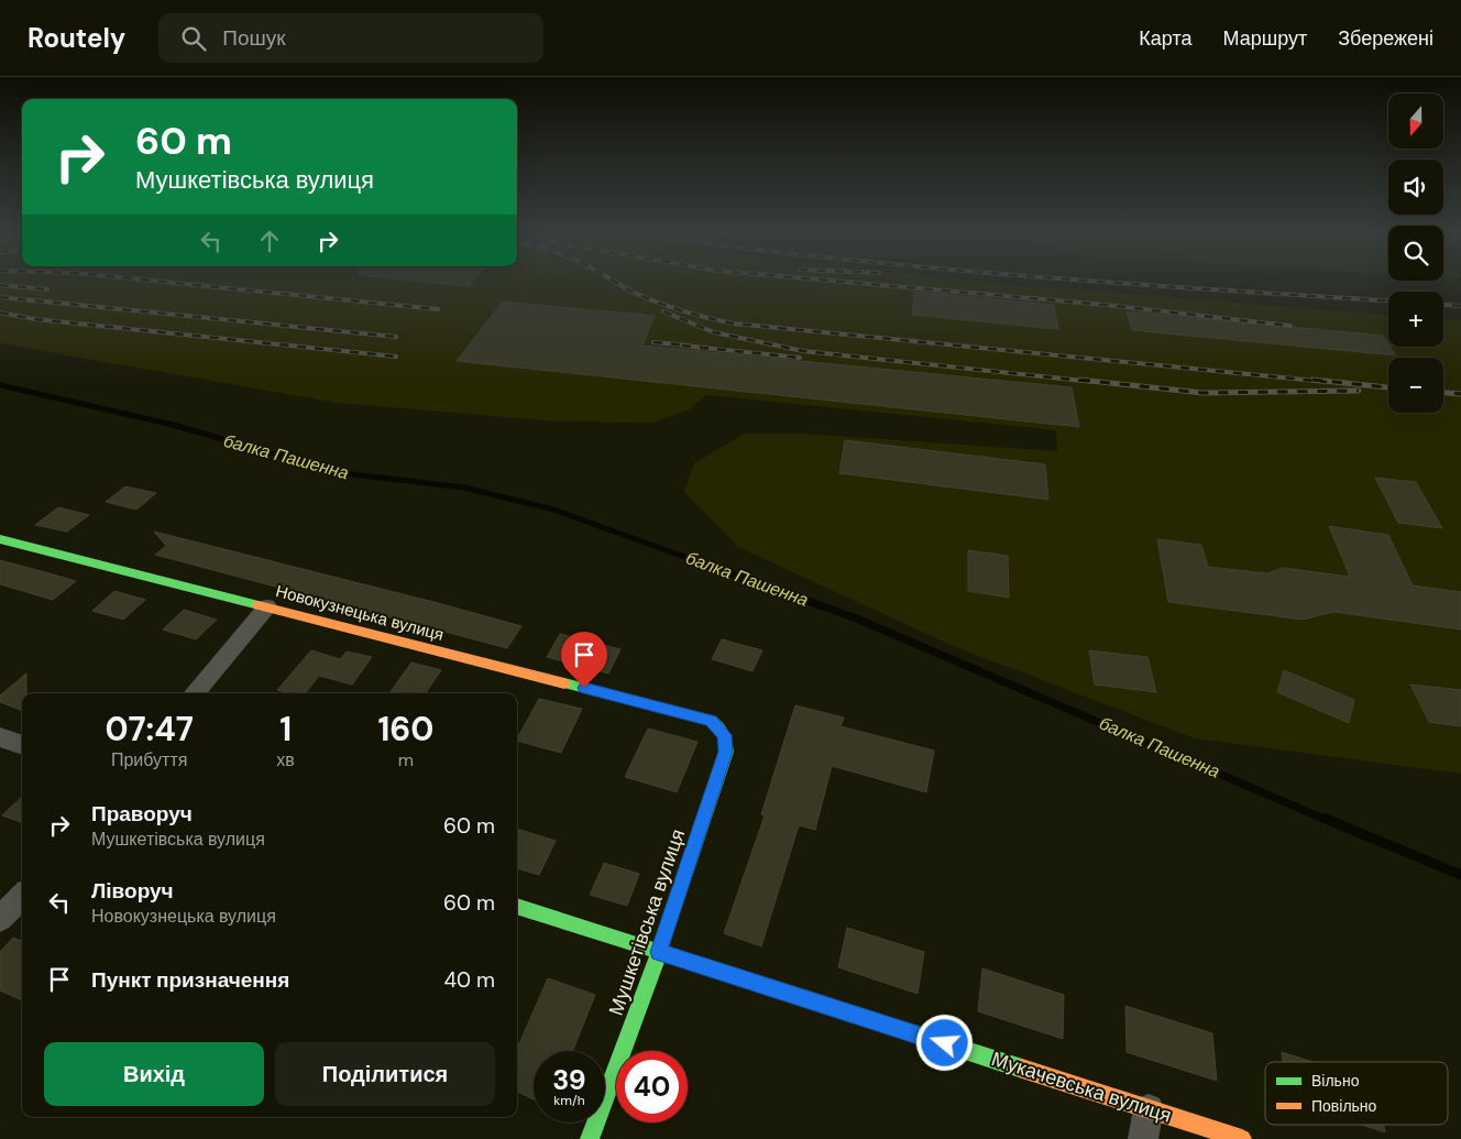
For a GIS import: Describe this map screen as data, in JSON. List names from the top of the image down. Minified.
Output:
{"streets":{"street":["Новокузнецька вулиця","Мушкетівська вулиця","Мукачевська вулиця"]},"crossings":[["Новокузнецька вулиця","Мушкетівська вулиця"],["Мушкетівська вулиця","Мукачевська вулиця"]],"water":["балка Пашенна"],"legend":["Вільно","Повільно"],"north":"bottom","page":{"header":"Routely","search":"Пошук","nav":["Карта","Маршрут","Збережені"],"map_buttons":["+","−"],"turn":["60 m","Мушкетівська вулиця"],"eta":["07:47","Прибуття","1","хв","160","m"],"list":[{"name":"Праворуч","note":"Мушкетівська вулиця","value":"60 m"},{"name":"Ліворуч","note":"Новокузнецька вулиця","value":"60 m"},{"name":"Пункт призначення","value":"40 m"}],"buttons":["Вихід","Поділитися"],"speed":"39 km/h","limit":"40"}}
